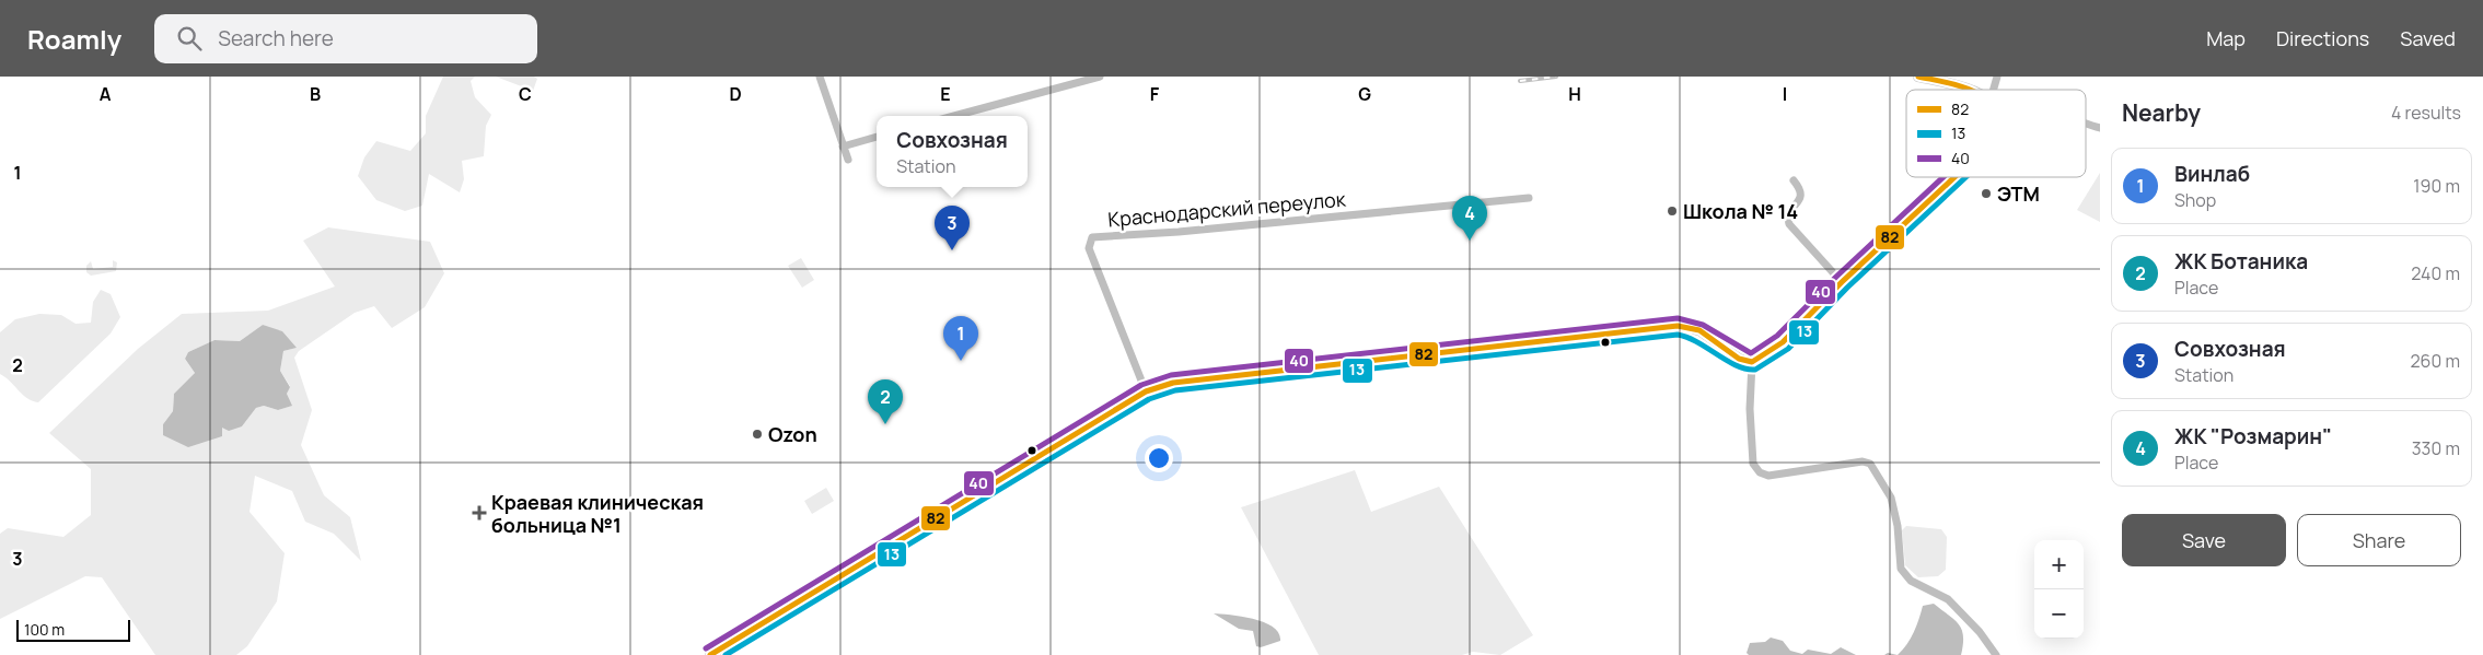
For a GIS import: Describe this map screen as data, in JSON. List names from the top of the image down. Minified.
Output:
{"streets":{"street":["Краснодарский переулок"]},"places":{"other":["ЭТМ","Школа № 14","Ozon"],"health":["Краевая клиническая больница №1"]},"lines":["transit line 82","transit line 13","transit line 40"],"legend":["82","13","40"],"scale_bar":"100 m","page":{"header":"Roamly","search":"Search here","nav":["Map","Directions","Saved"],"heading":["Nearby","4 results"],"popup":["Совхозная","Station"],"list":[{"mark":"1","name":"Винлаб","note":"Shop","value":"190 m"},{"mark":"2","name":"ЖК Ботаника","note":"Place","value":"240 m"},{"mark":"3","name":"Совхозная","note":"Station","value":"260 m"},{"mark":"4","name":"ЖК \"Розмарин\"","note":"Place","value":"330 m"}],"pins":["4","3","1","2"],"buttons":["Save","Share"],"map_buttons":["+","−"],"scale":"100 m"},"grid":{"columns":["A","B","C","D","E","F","G","H","I"],"rows":["1","2","3"]}}
